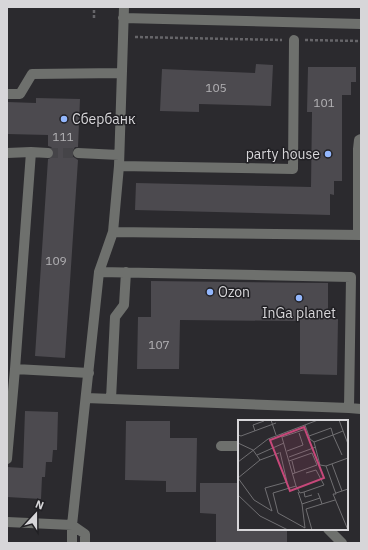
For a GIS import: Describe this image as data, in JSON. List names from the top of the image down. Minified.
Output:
{"places":["Сбербанк","party house","Ozon","InGa planet"],"house_numbers":["105","101","111","109","107"],"north":"top"}
